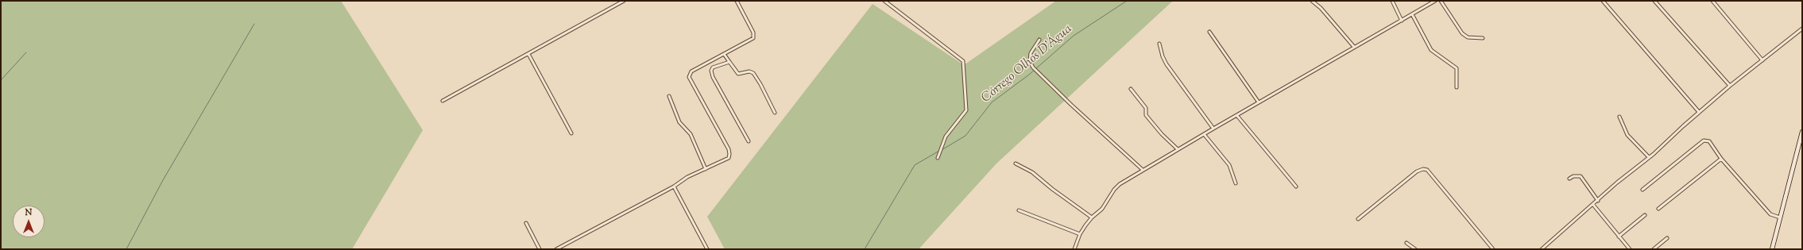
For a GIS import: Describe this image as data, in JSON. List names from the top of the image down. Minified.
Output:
{"water":["Córrego Olhos D'Água"],"north":"top"}
